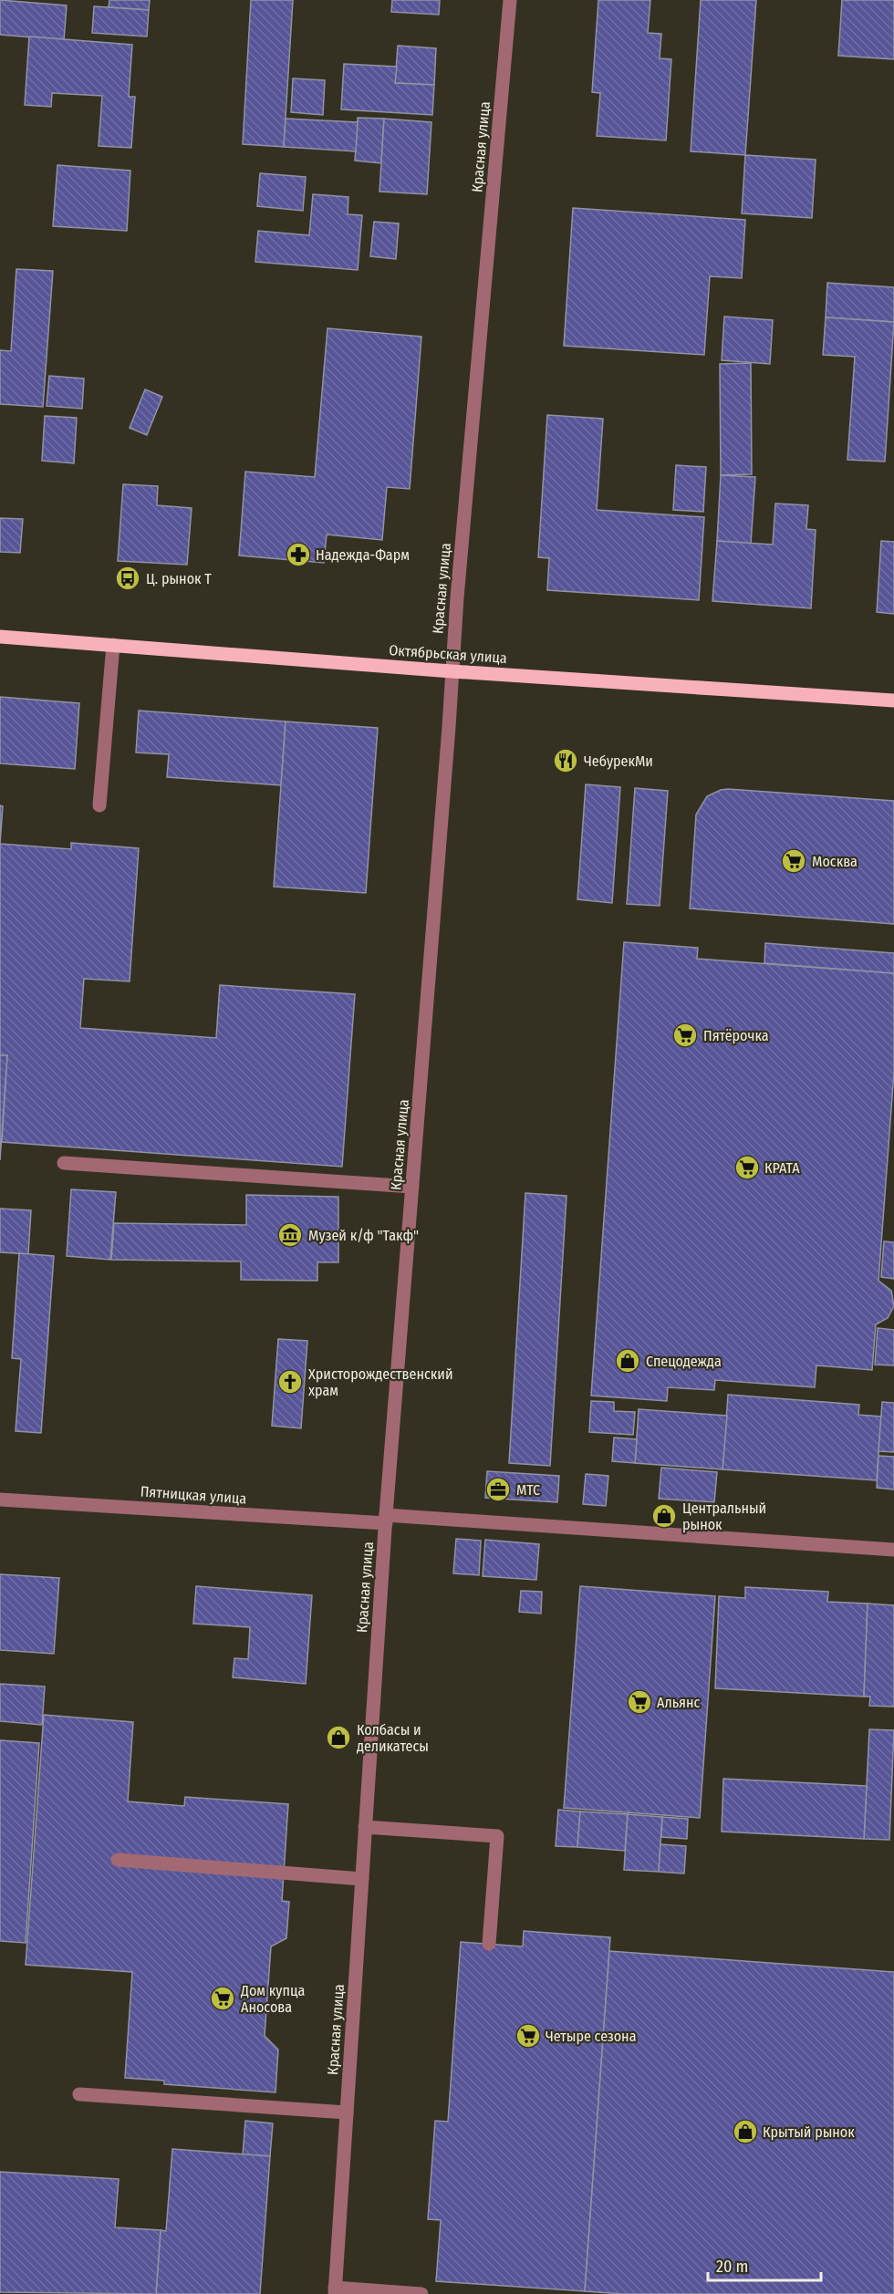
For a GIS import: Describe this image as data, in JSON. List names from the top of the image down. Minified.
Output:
{"streets":{"main road":["Октябрьская улица"],"street":["Красная улица","Пятницкая улица"]},"crossings":[["Красная улица","Октябрьская улица"],["Красная улица","Пятницкая улица"]],"places":{"pharmacy":["Надежда-Фарм"],"bus stop":["Ц. рынок Т"],"restaurant":["ЧебурекМи"],"supermarket":["Москва","Пятёрочка","КРАТА","Альянс","Дом купца Аносова","Четыре сезона"],"museum":["Музей к/ф \"Такф\""],"shop":["Спецодежда","Центральный рынок","Колбасы и деликатесы","Крытый рынок"],"church":["Христорождественский храм"],"office":["МТС"]},"scale_bar":"20 m"}
